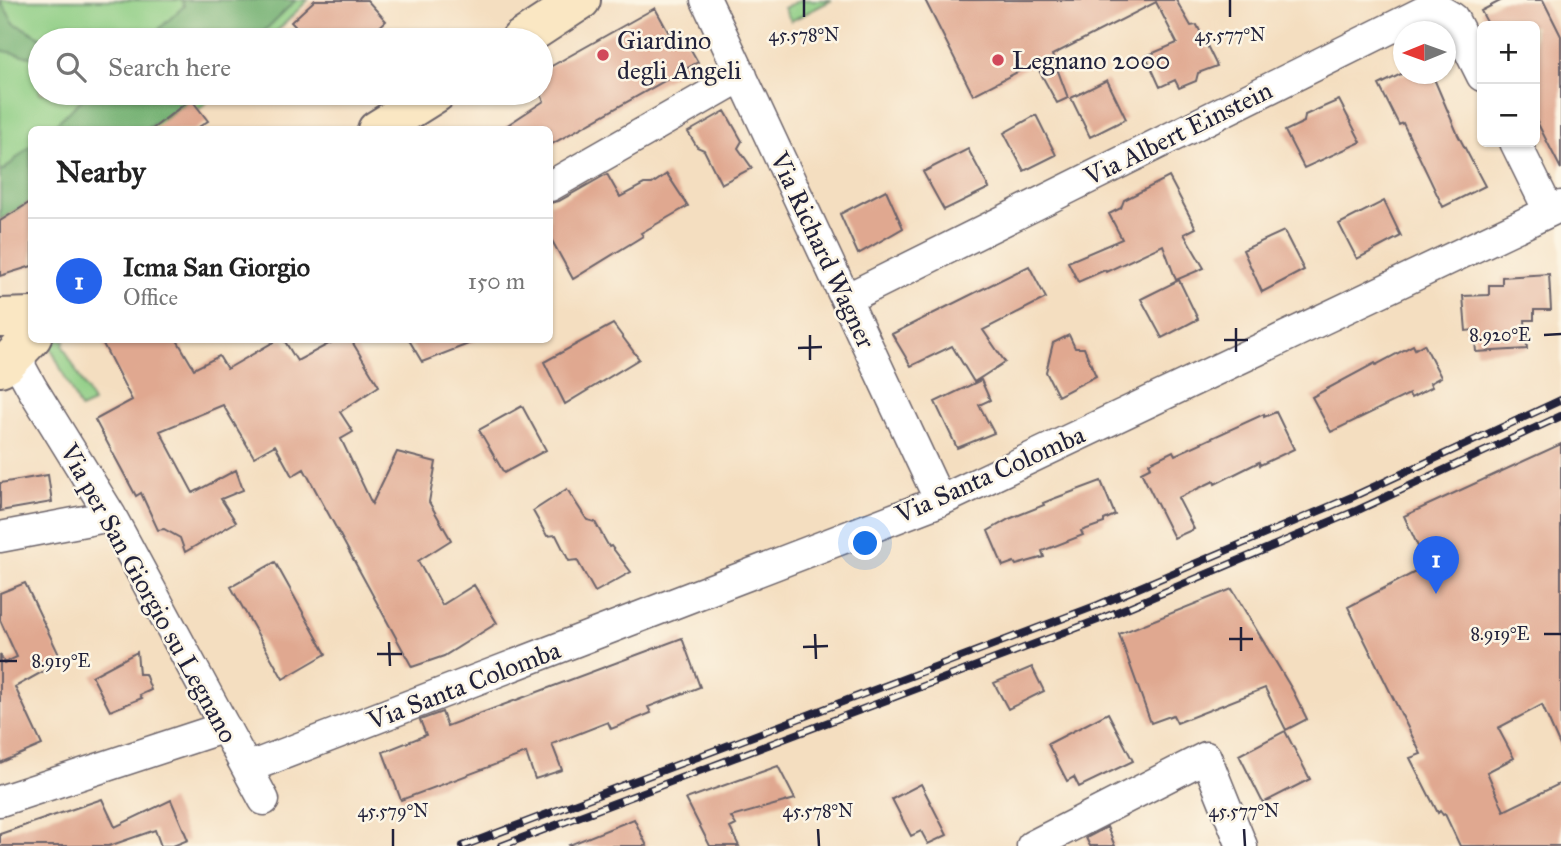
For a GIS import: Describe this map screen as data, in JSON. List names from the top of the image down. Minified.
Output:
{"streets":{"street":["Via Albert Einstein","Via Richard Wagner","Via Santa Colomba","Via per San Giorgio su Legnano"]},"crossings":[["Via Albert Einstein","Via Richard Wagner"],["Via Richard Wagner","Via Santa Colomba"],["Via Santa Colomba","Via per San Giorgio su Legnano"]],"places":["Giardino degli Angeli","Legnano 2000"],"north":"left","page":{"map_buttons":["+","−"],"search":"Search here","heading":"Nearby","list":[{"mark":"1","name":"Icma San Giorgio","note":"Office","value":"150 m"}],"pins":"1"},"coordinates":["45.578°N","45.577°N","8.920°E","8.919°E","45.579°N"]}
